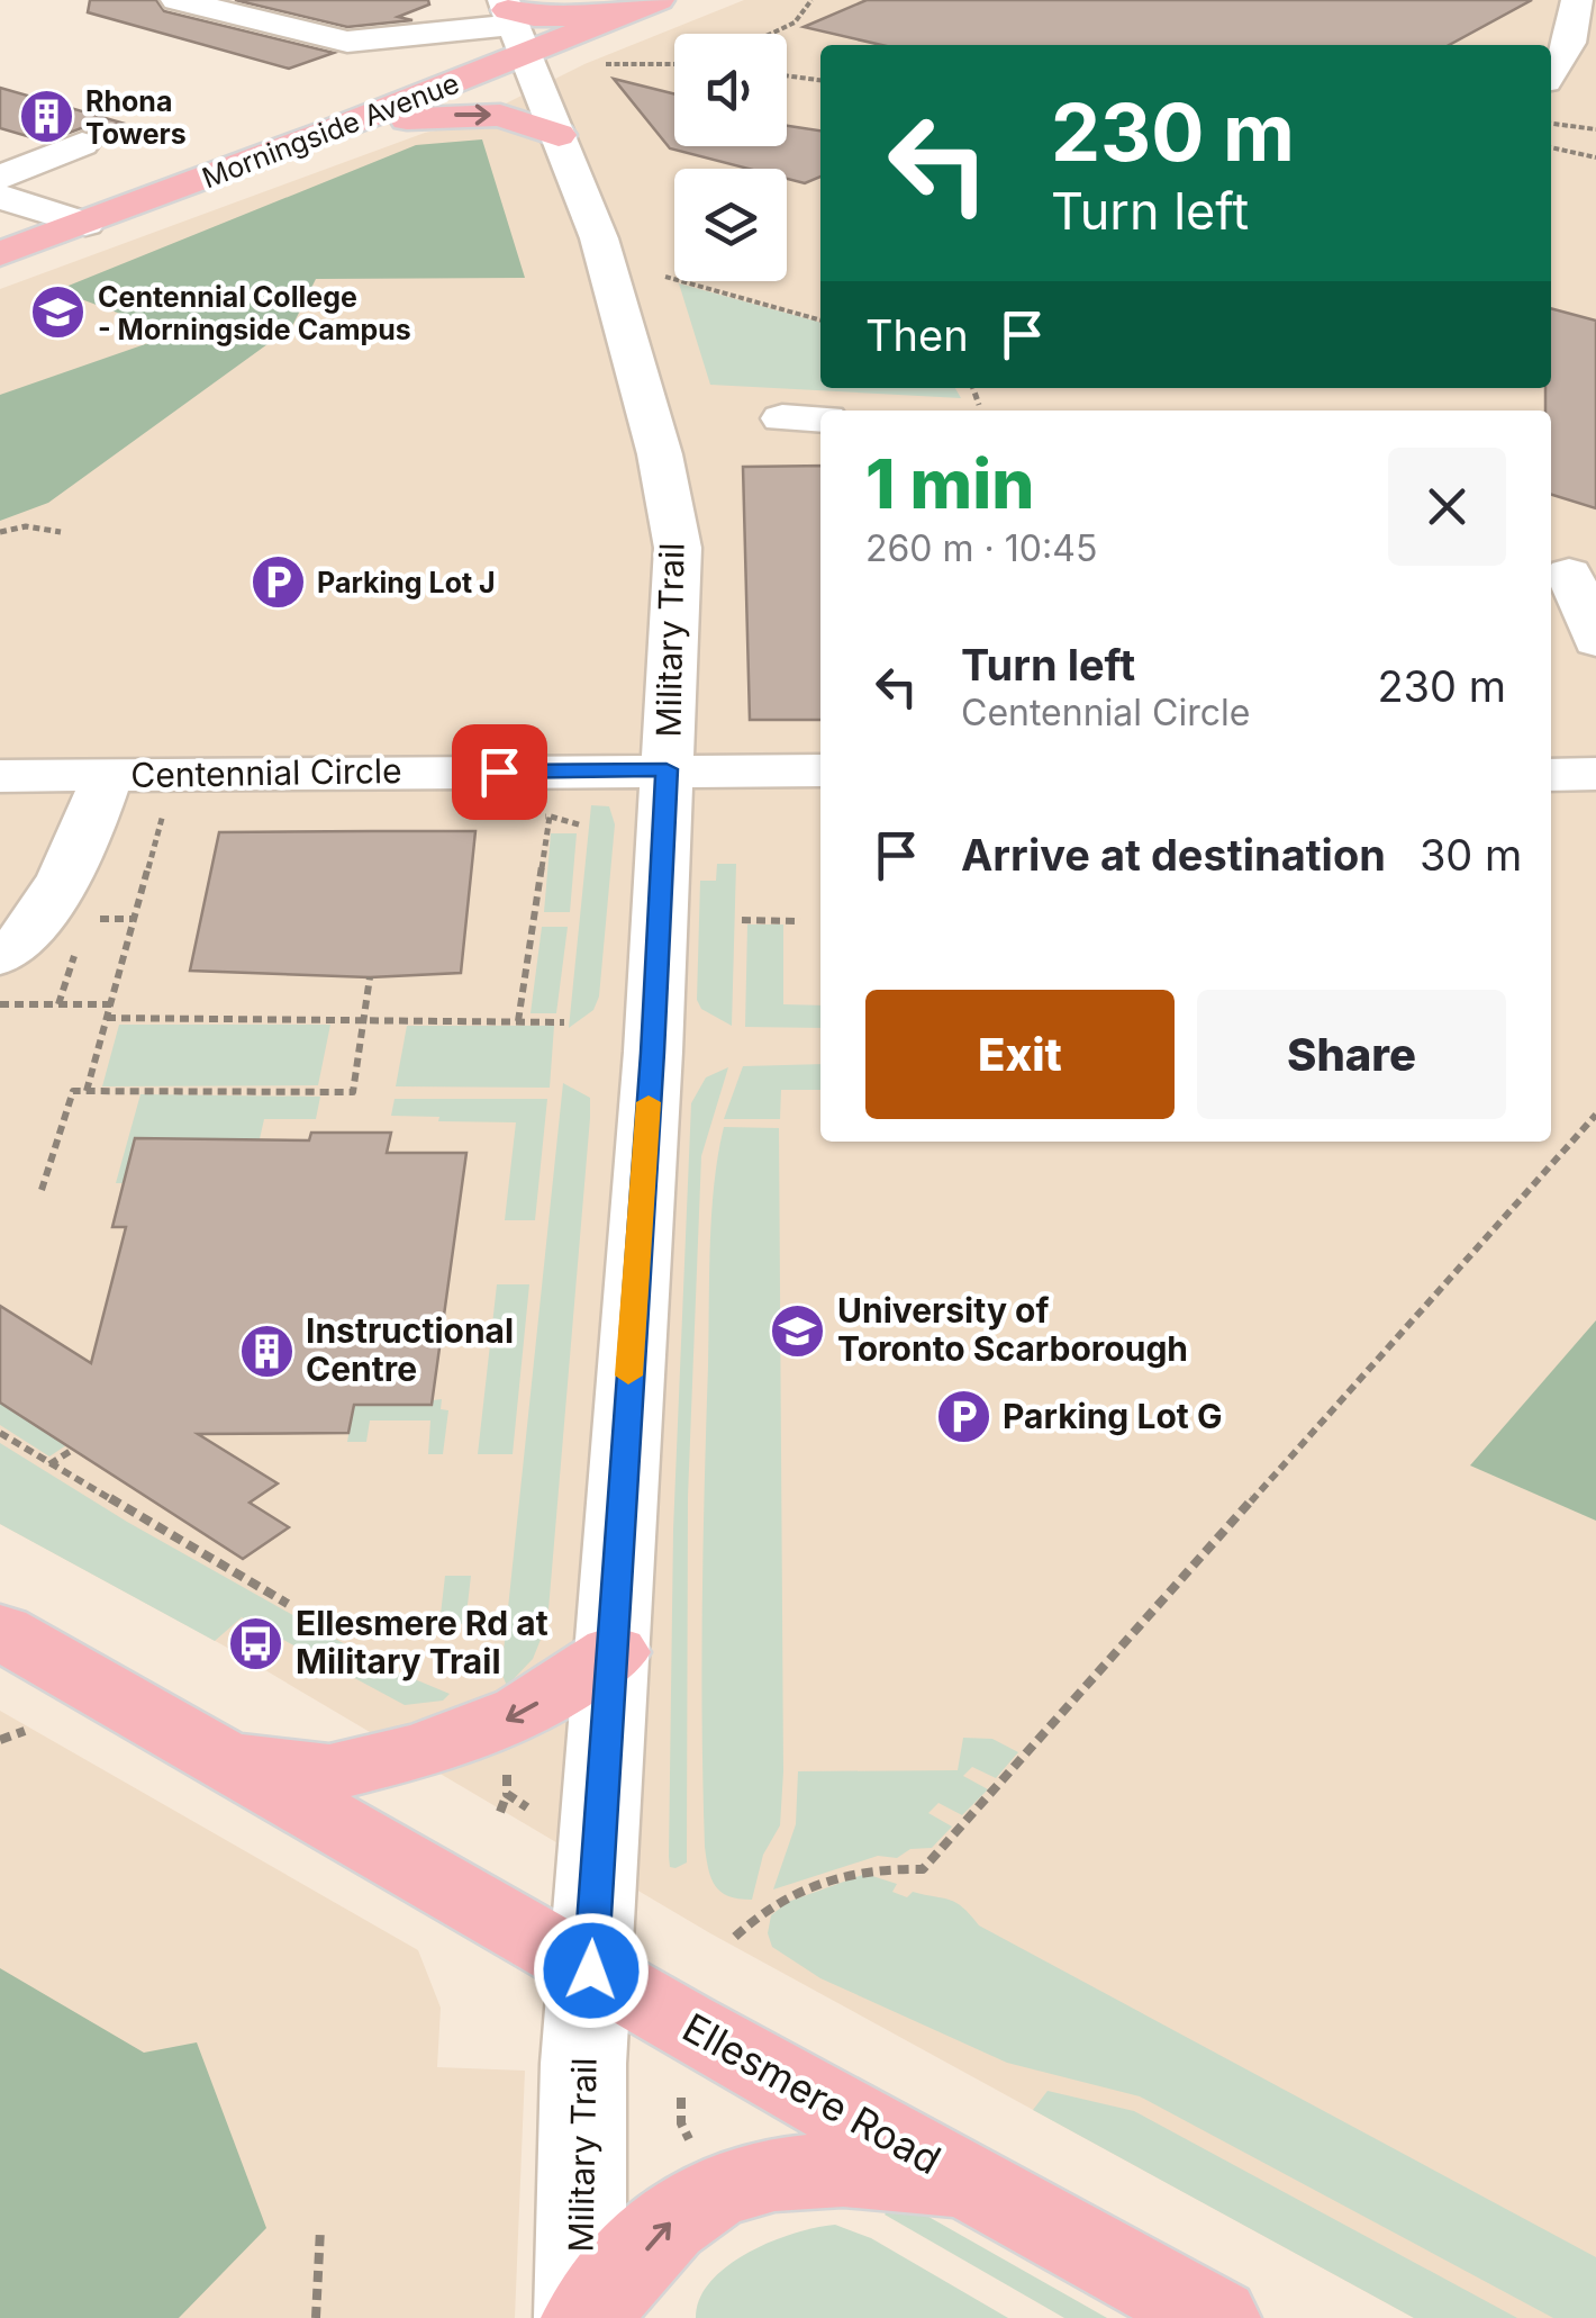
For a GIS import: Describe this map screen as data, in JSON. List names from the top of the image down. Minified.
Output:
{"streets":{"main road":["Morningside Avenue","Ellesmere Road"],"street":["Military Trail","Centennial Circle"]},"crossings":[["Morningside Avenue","Military Trail"],["Military Trail","Centennial Circle"],["Military Trail","Ellesmere Road"]],"places":{"building":["Rhona Towers","Instructional Centre"],"school or university":["Centennial College - Morningside Campus","University of Toronto Scarborough"],"parking":["Parking Lot J","Parking Lot G"],"bus stop":["Ellesmere Rd at Military Trail"]},"page":{"turn":["230 m","Turn left"],"then":"Then","heading":["1 min","260 m · 10:45"],"list":[{"name":"Turn left","note":"Centennial Circle","value":"230 m"},{"name":"Arrive at destination","value":"30 m"}],"buttons":["Exit","Share"]}}
